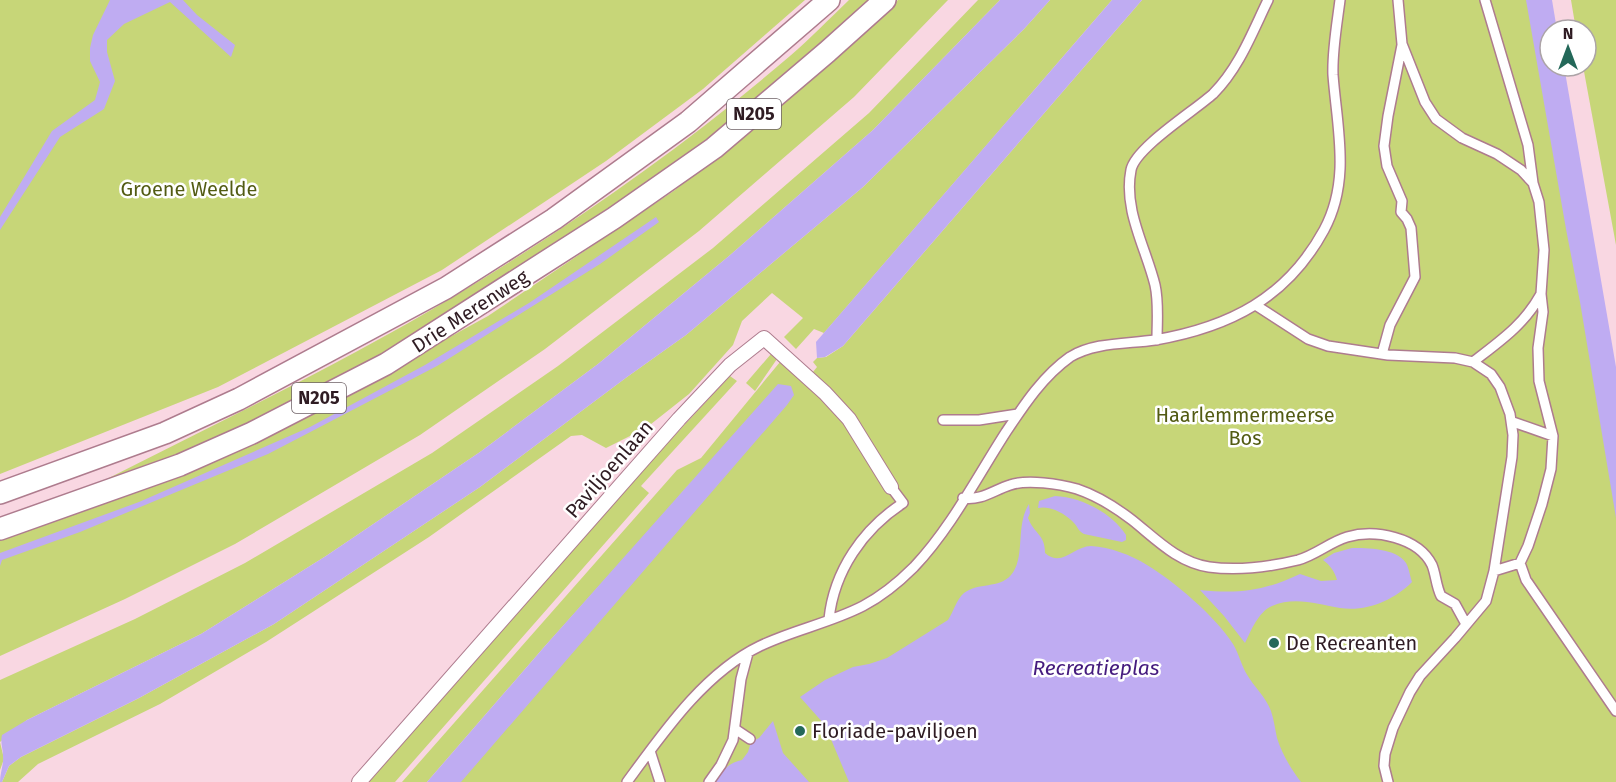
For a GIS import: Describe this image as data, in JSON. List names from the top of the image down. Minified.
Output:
{"streets":{"highway":["N205","Drie Merenweg"],"street":["Paviljoenlaan"]},"water":["Recreatieplas"],"parks":["Groene Weelde","Haarlemmermeerse Bos"],"places":["De Recreanten","Floriade-paviljoen"],"north":"top"}
